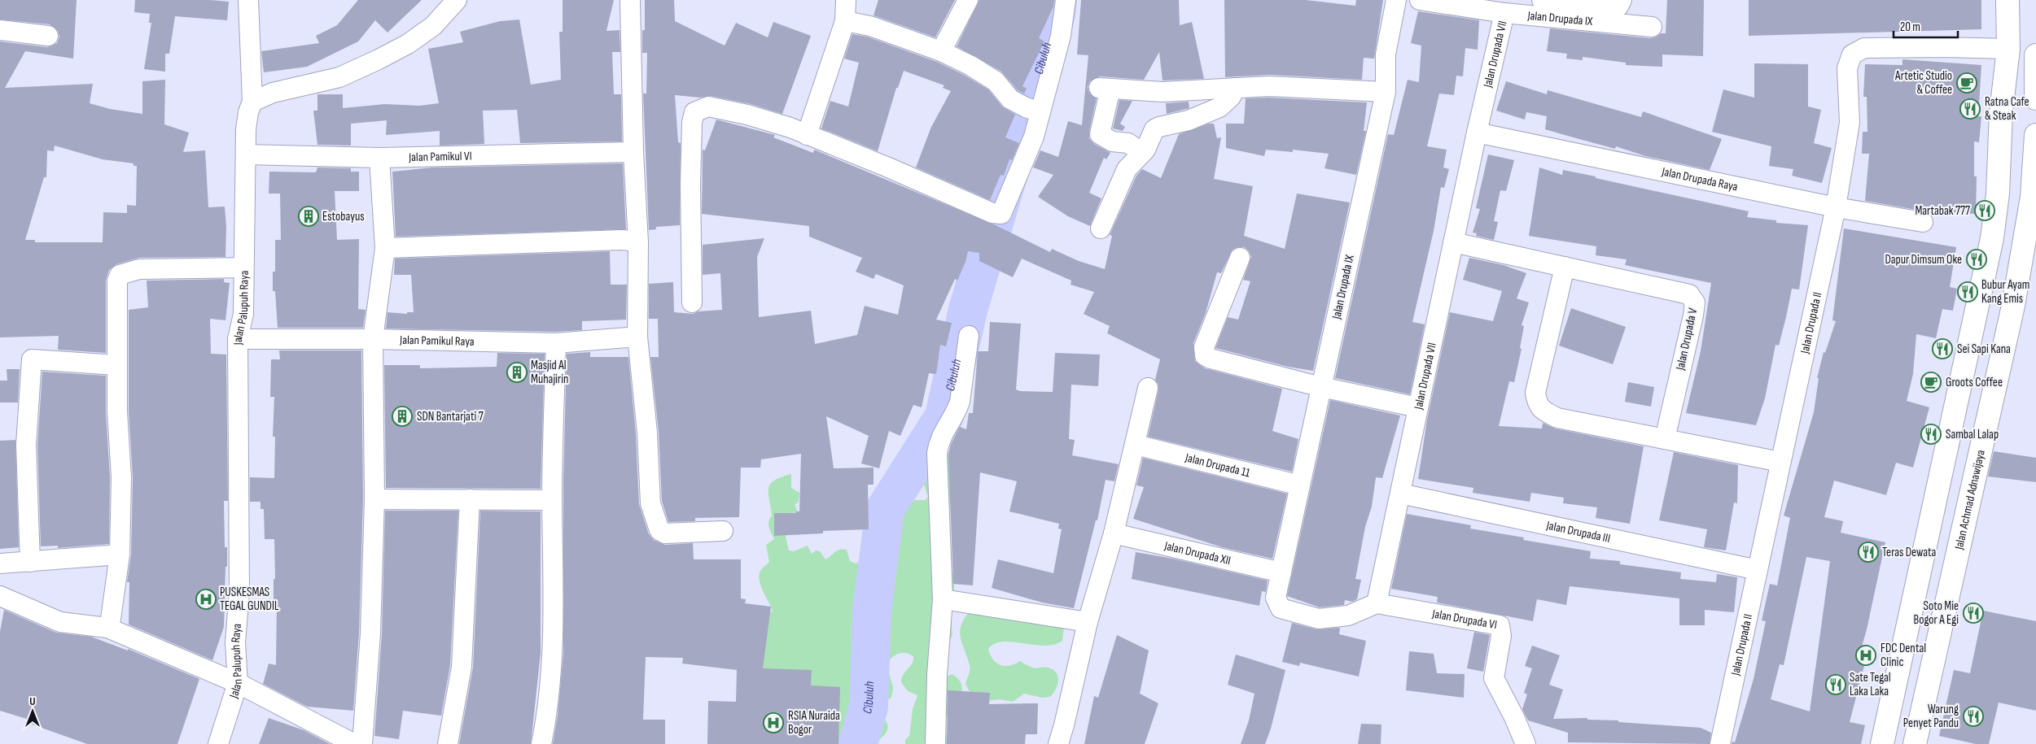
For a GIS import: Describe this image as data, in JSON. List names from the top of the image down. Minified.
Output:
{"streets":{"main road":["Jalan Achmad Adnawijaya"],"street":["Jalan Drupada IX","Jalan Drupada VII","Jalan Pamikul VI","Jalan Drupada Raya","Jalan Palupuh Raya","Jalan Drupada II","Jalan Drupada V","Jalan Pamikul Raya","Jalan Drupada 11","Jalan Drupada III","Jalan Drupada XII","Jalan Drupada VI"]},"crossings":[["Jalan Drupada IX","Jalan Drupada VII"],["Jalan Drupada IX","Jalan Drupada 11"],["Jalan Drupada IX","Jalan Drupada XII"],["Jalan Drupada VII","Jalan Drupada Raya"],["Jalan Drupada VII","Jalan Drupada V"],["Jalan Drupada VII","Jalan Drupada III"],["Jalan Drupada VII","Jalan Drupada VI"],["Jalan Pamikul VI","Jalan Palupuh Raya"],["Jalan Drupada Raya","Jalan Drupada II"],["Jalan Palupuh Raya","Jalan Pamikul Raya"],["Jalan Drupada II","Jalan Drupada III"]],"water":["Cibuluh"],"places":{"cafe":["Artetic Studio & Coffee","Groots Coffee"],"restaurant":["Ratna Cafe & Steak","Martabak 777","Dapur Dimsum Oke","Bubur Ayam Kang Emis","Sei Sapi Kana","Sambal Lalap","Teras Dewata","Soto Mie Bogor A Egi","Sate Tegal Laka Laka","Warung Penyet Pandu"],"building":["Estobayus","Masjid Al Muhajirin","SDN Bantarjati 7"],"hospital":["PUSKESMAS TEGAL GUNDIL","FDC Dental Clinic","RSIA Nuraida Bogor"]},"scale_bar":"20 m","north":"top"}
